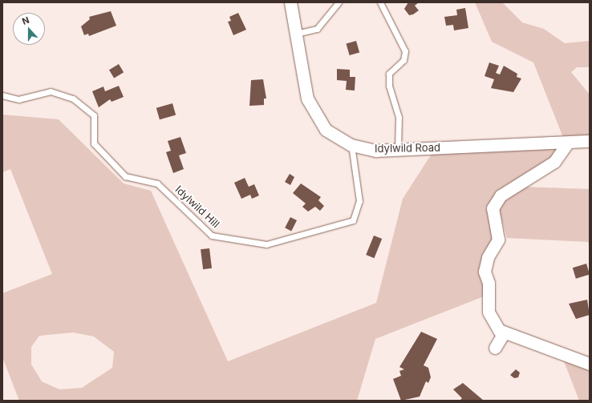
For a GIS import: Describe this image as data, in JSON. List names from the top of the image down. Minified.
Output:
{"streets":{"street":["Idylwild Road"],"lane":["Idylwild Hill"]},"crossings":[["Idylwild Road","Idylwild Hill"]],"north":"top"}
